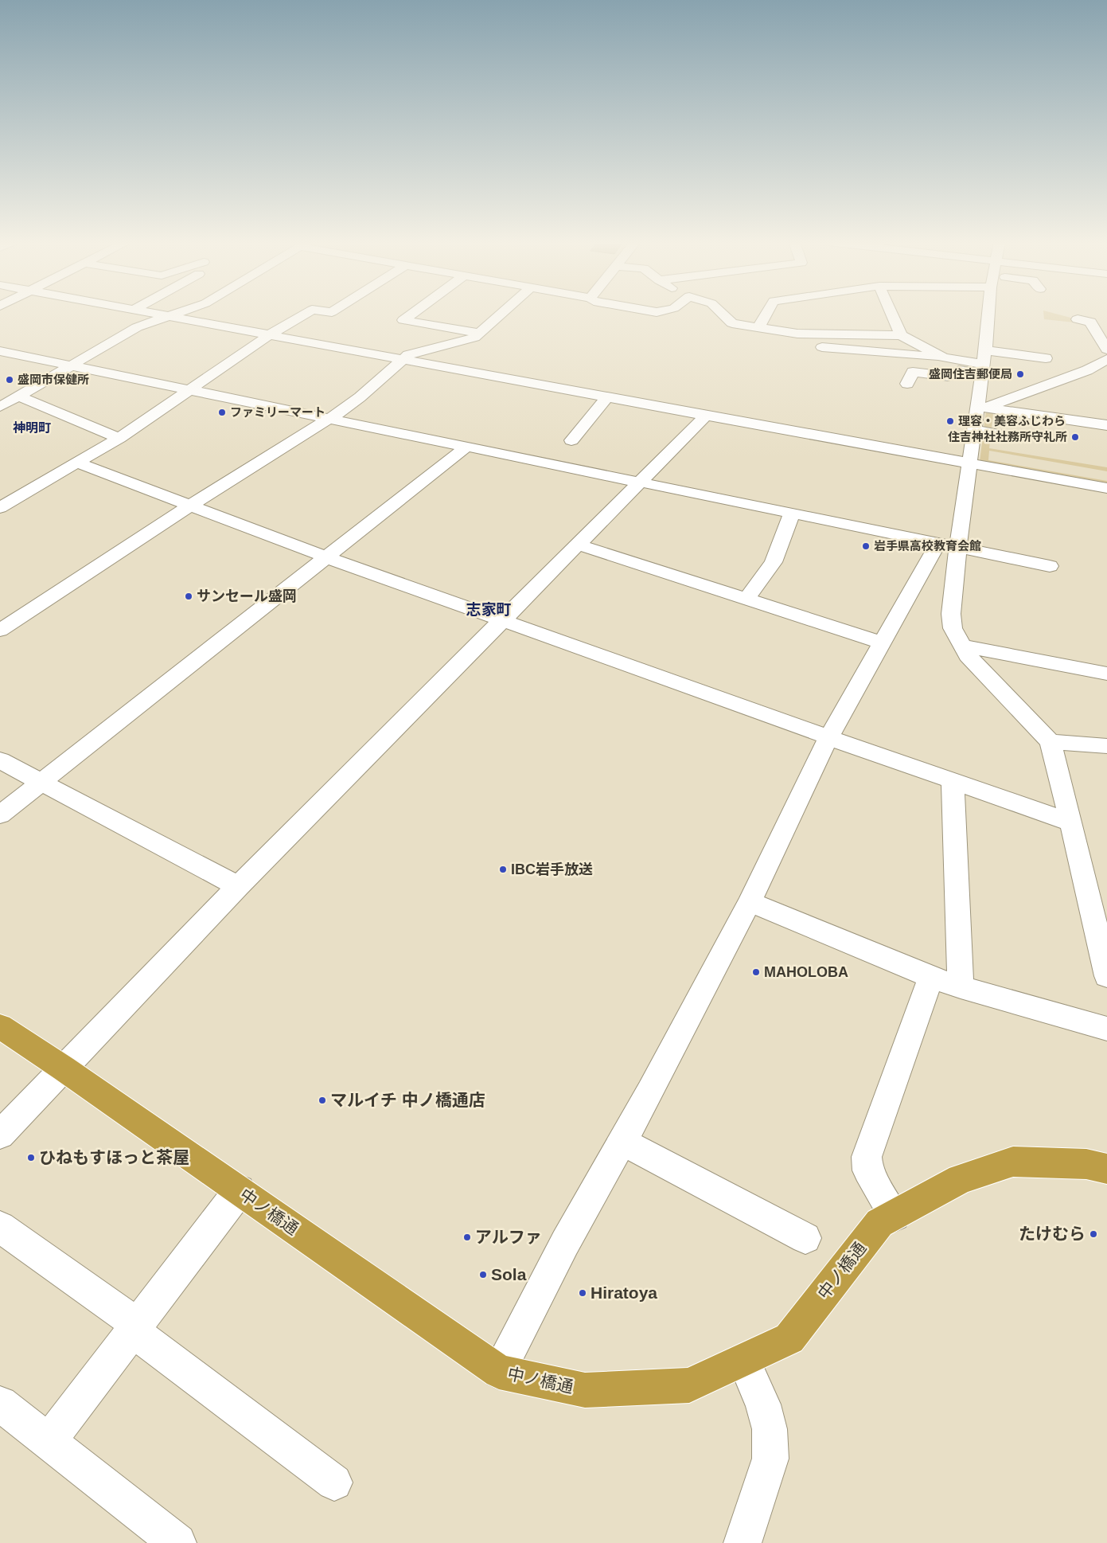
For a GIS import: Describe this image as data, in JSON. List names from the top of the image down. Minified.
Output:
{"streets":{"highway":["中ノ橋通"]},"districts":["神明町","志家町"],"places":["盛岡住吉郵便局","盛岡市保健所","ファミリーマート","理容・美容ふじわら","住吉神社社務所守礼所","岩手県高校教育会館","サンセール盛岡","IBC岩手放送","MAHOLOBA","マルイチ 中ノ橋通店","ひねもすほっと茶屋","たけむら","アルファ","Sola","Hiratoya"]}
